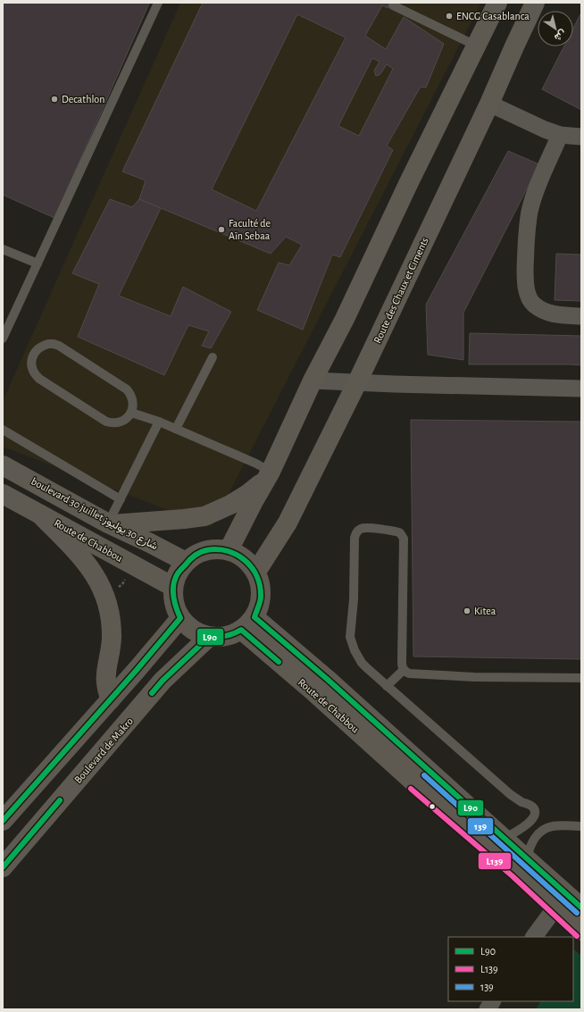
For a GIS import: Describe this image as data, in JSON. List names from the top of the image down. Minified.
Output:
{"streets":{"street":["Route des Chaux et Ciments","boulevard 30 juillet شارع 30 يوليوز","Route de Chabbou","Boulevard de Makro"]},"crossings":[["Route des Chaux et Ciments","boulevard 30 juillet شارع 30 يوليوز"],["Route des Chaux et Ciments","Route de Chabbou"],["Route des Chaux et Ciments","Boulevard de Makro"],["boulevard 30 juillet شارع 30 يوليوز","Route de Chabbou"],["boulevard 30 juillet شارع 30 يوليوز","Boulevard de Makro"],["Route de Chabbou","Boulevard de Makro"]],"places":["ENCG Casablanca","Decathlon","Faculté de Aïn Sebaa","Kitea"],"lines":["transit line L90","transit line 139","transit line L139"],"legend":["L90","L139","139"],"north":"bottom right"}
